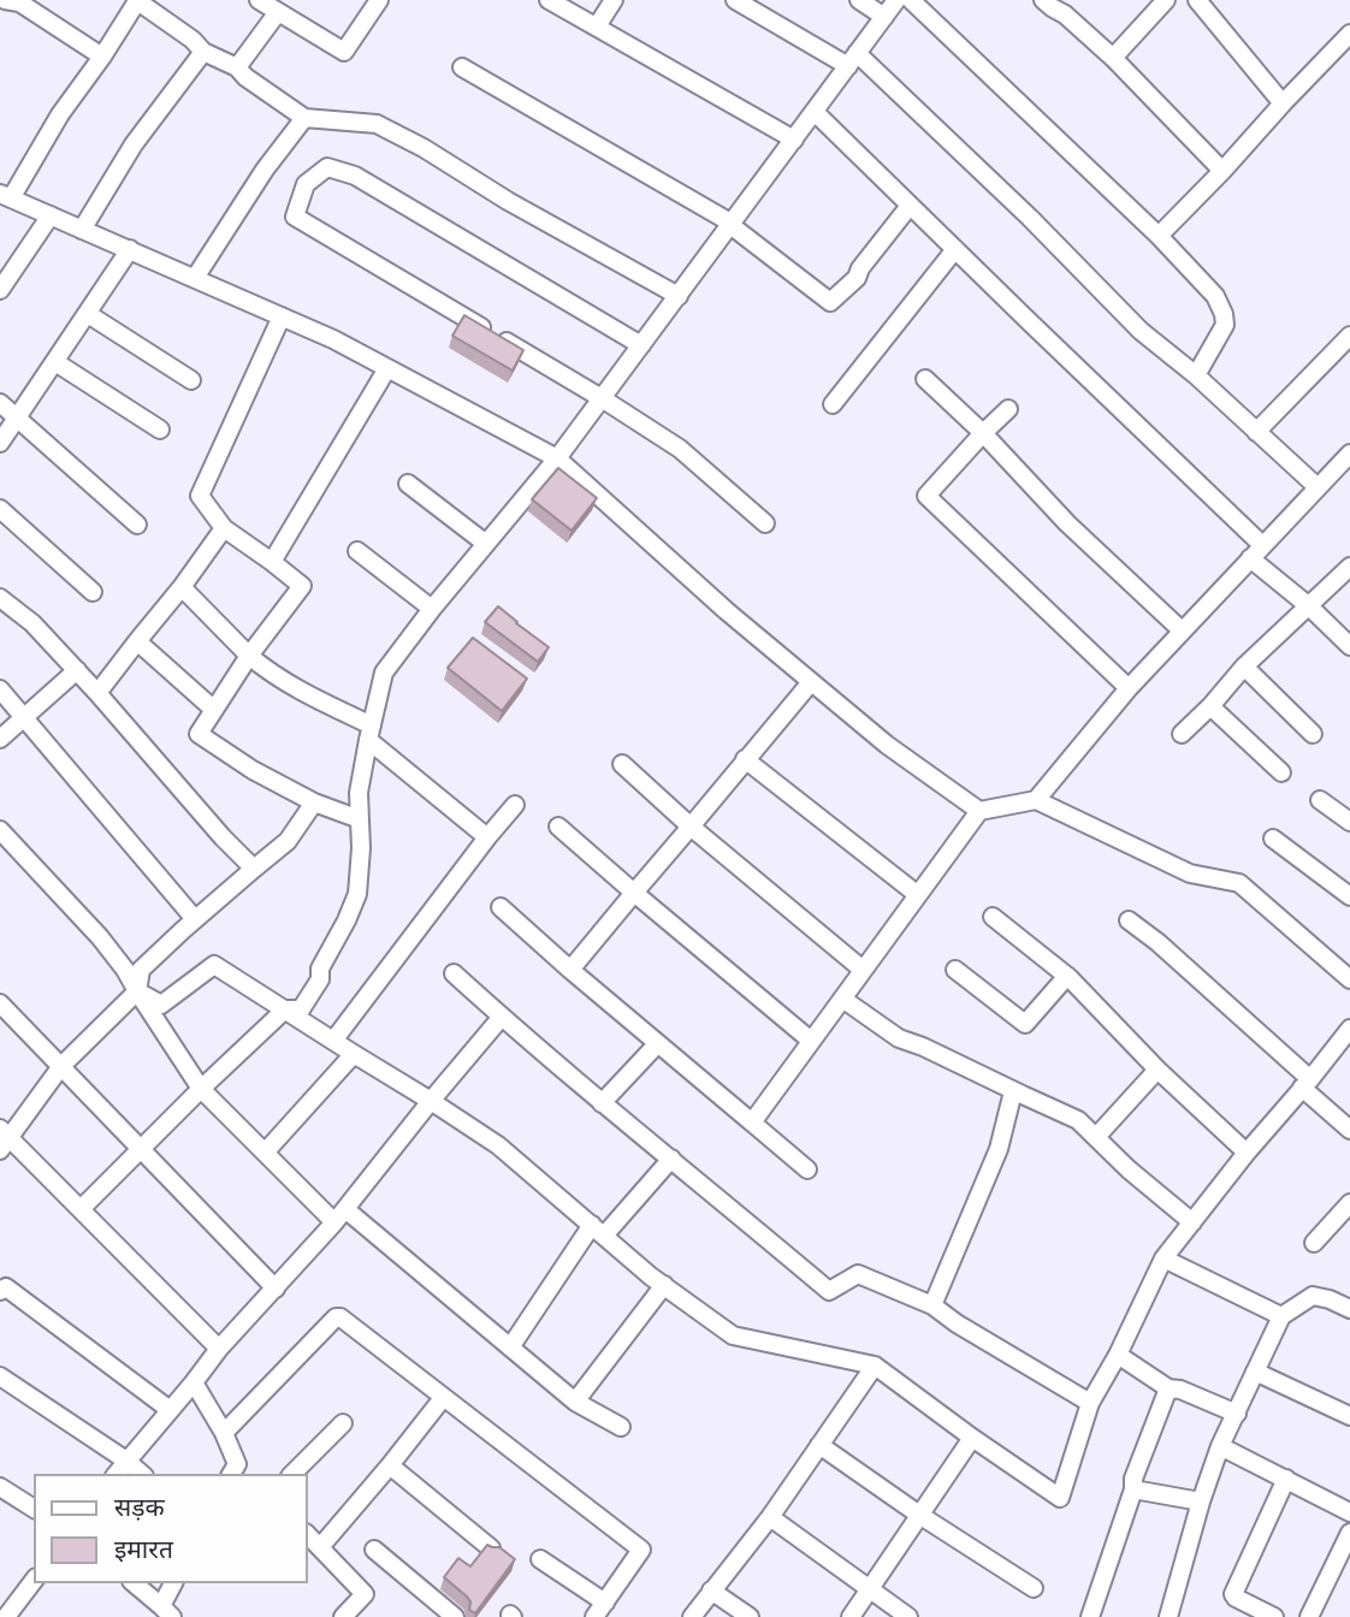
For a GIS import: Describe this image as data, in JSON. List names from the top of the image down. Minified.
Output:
{"legend":["सड़क","इमारत"]}
